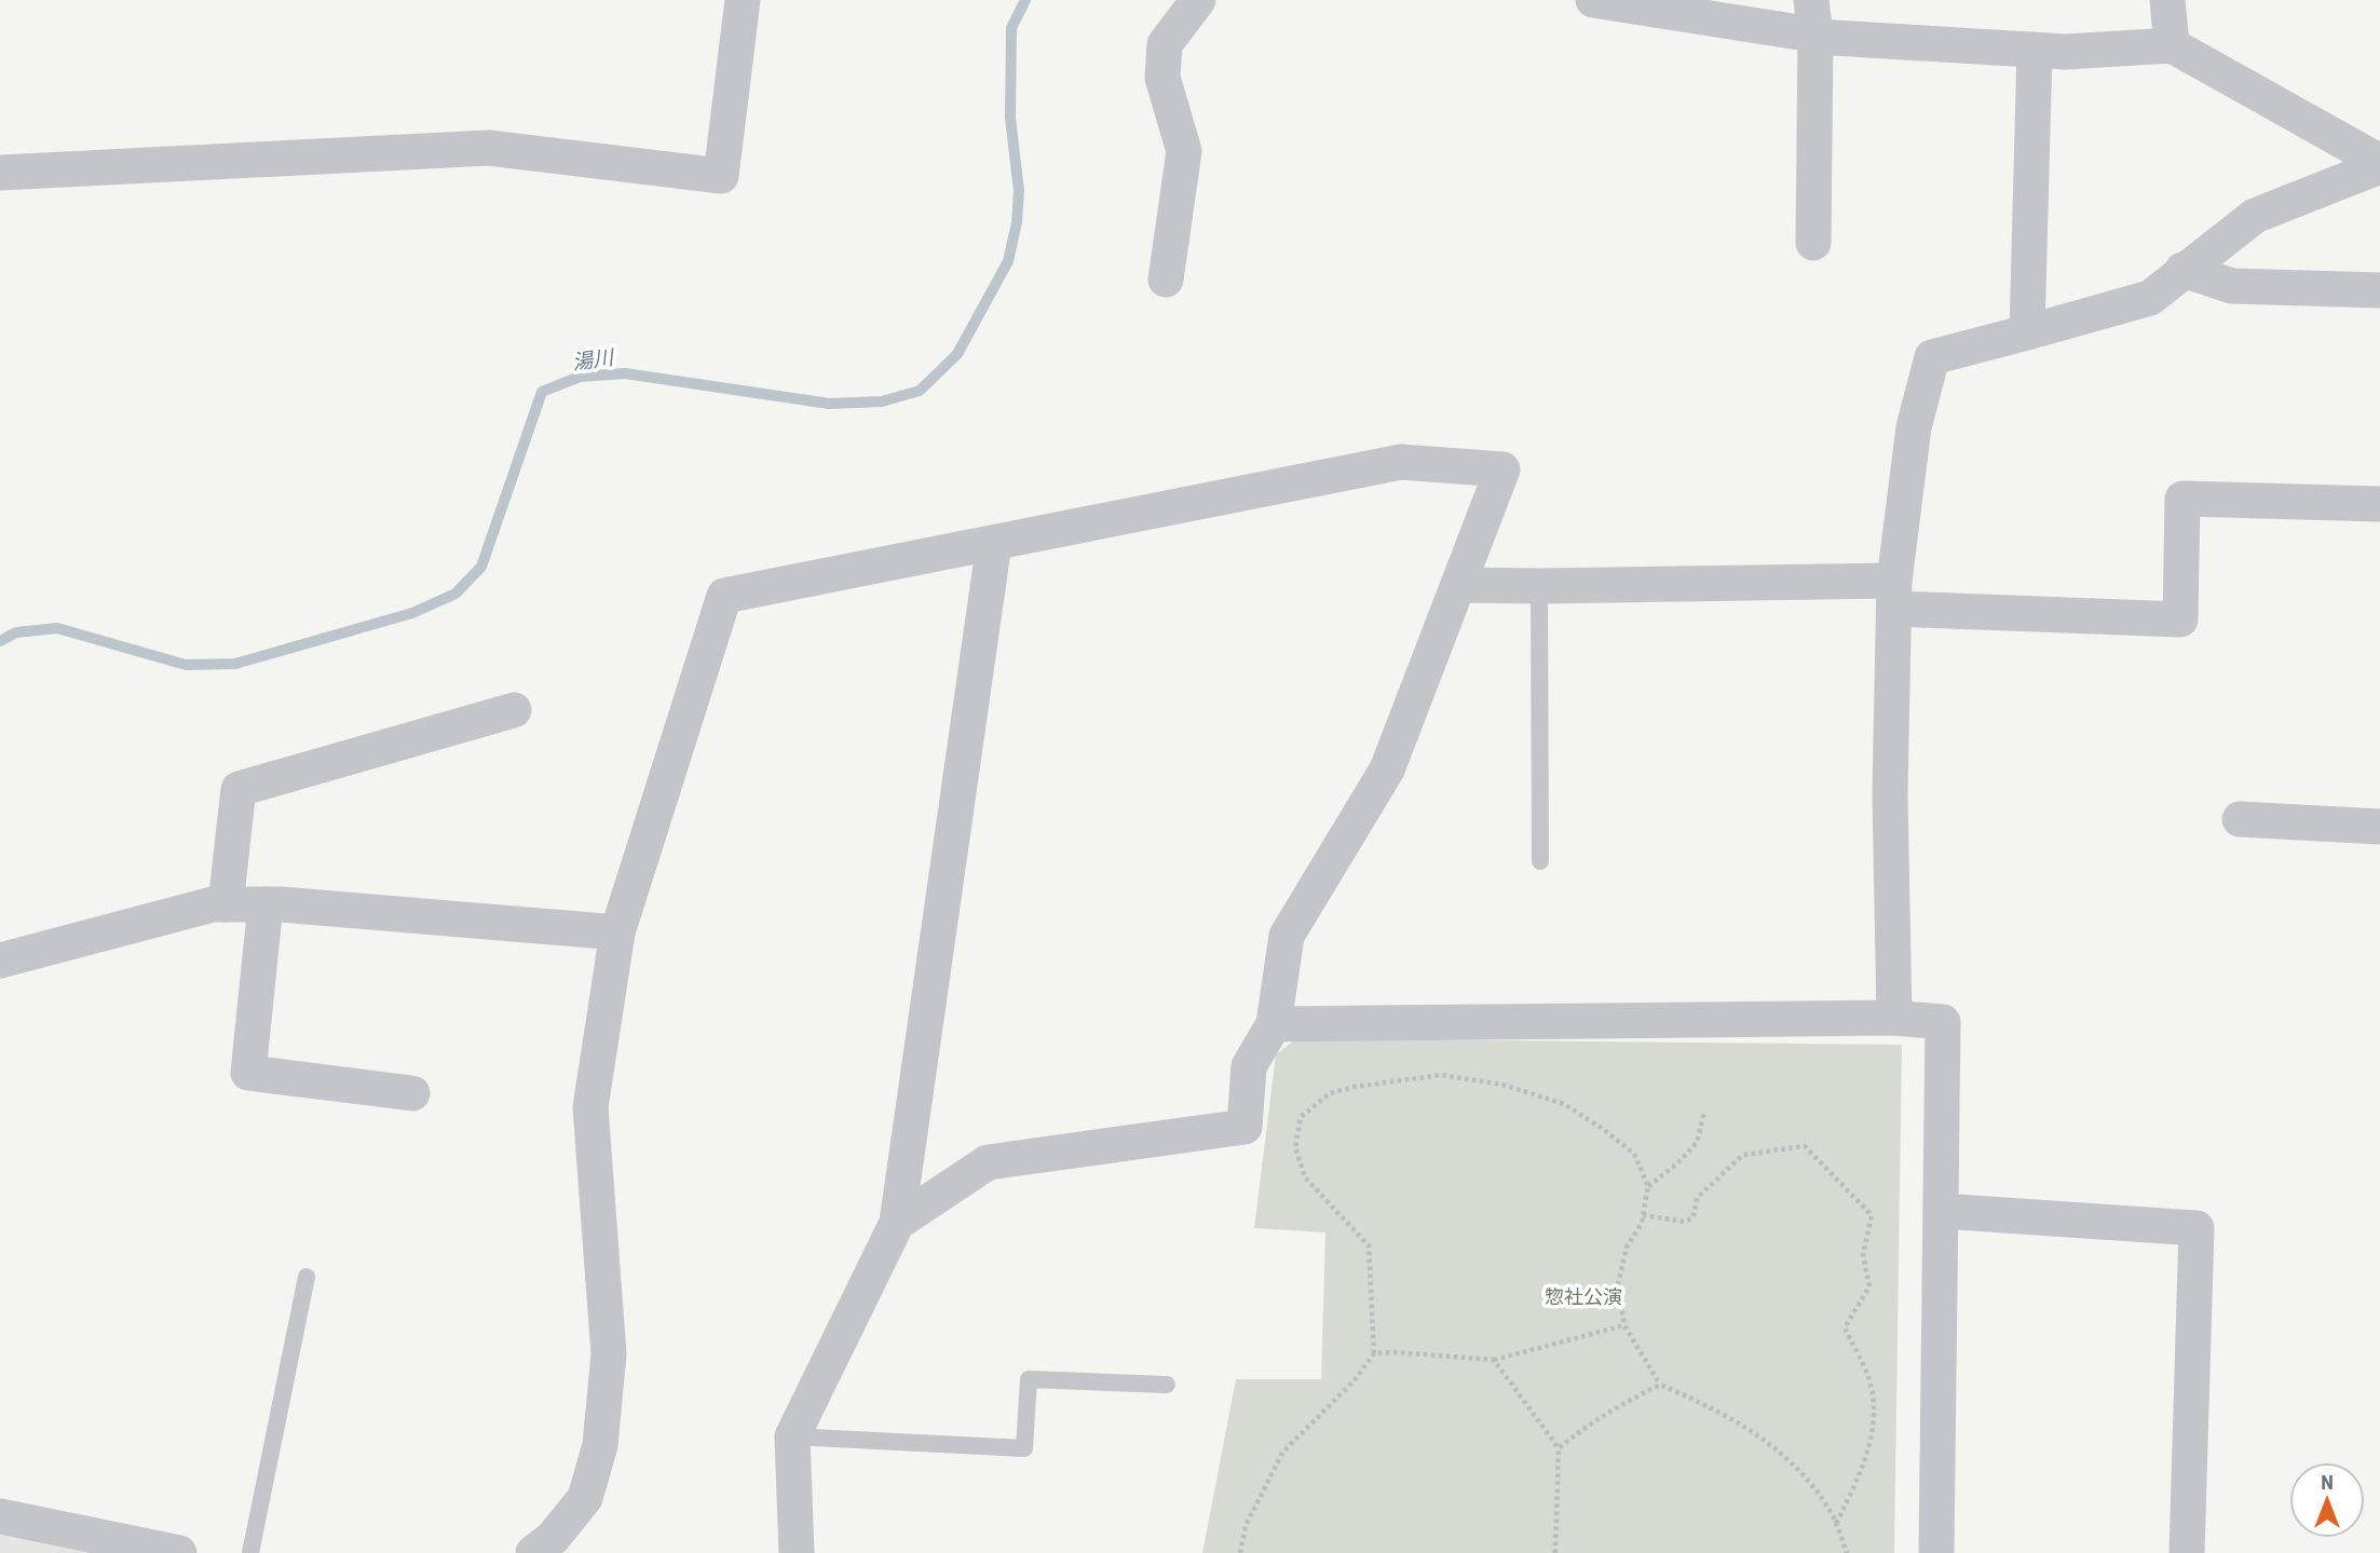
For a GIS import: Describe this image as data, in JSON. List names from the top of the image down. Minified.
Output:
{"water":["湯川"],"parks":["惣社公演"],"north":"top"}
